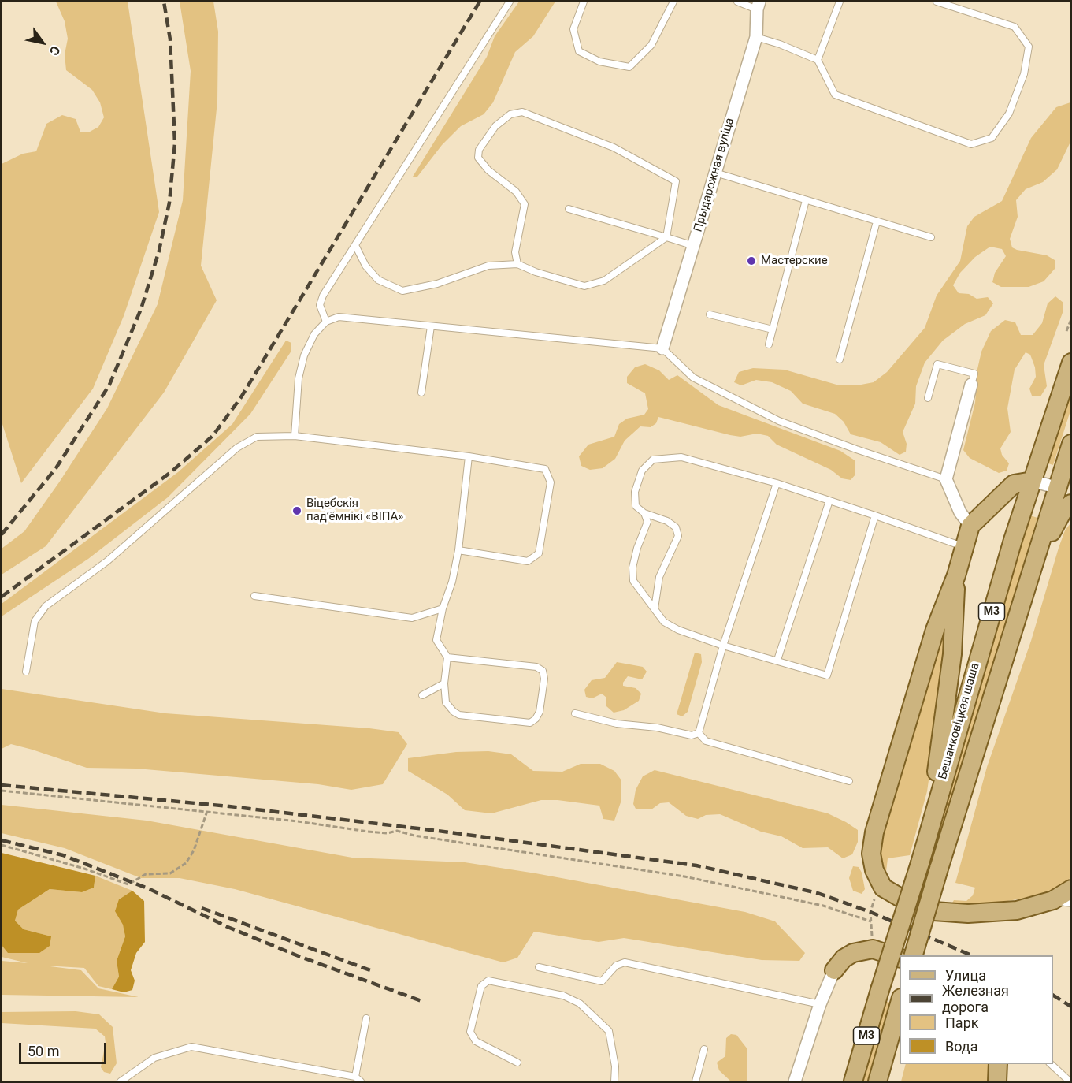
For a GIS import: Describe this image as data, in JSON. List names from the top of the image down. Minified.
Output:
{"streets":{"main road":["М3","Бешанковіцкая шаша"],"street":["Прыдарожная вуліца"]},"places":["Мастерские","Віцебскія падʼёмнікі «ВІПА»"],"legend":["Улица","Железная дорога","Парк","Вода"],"scale_bar":"50 m","north":"bottom right"}
